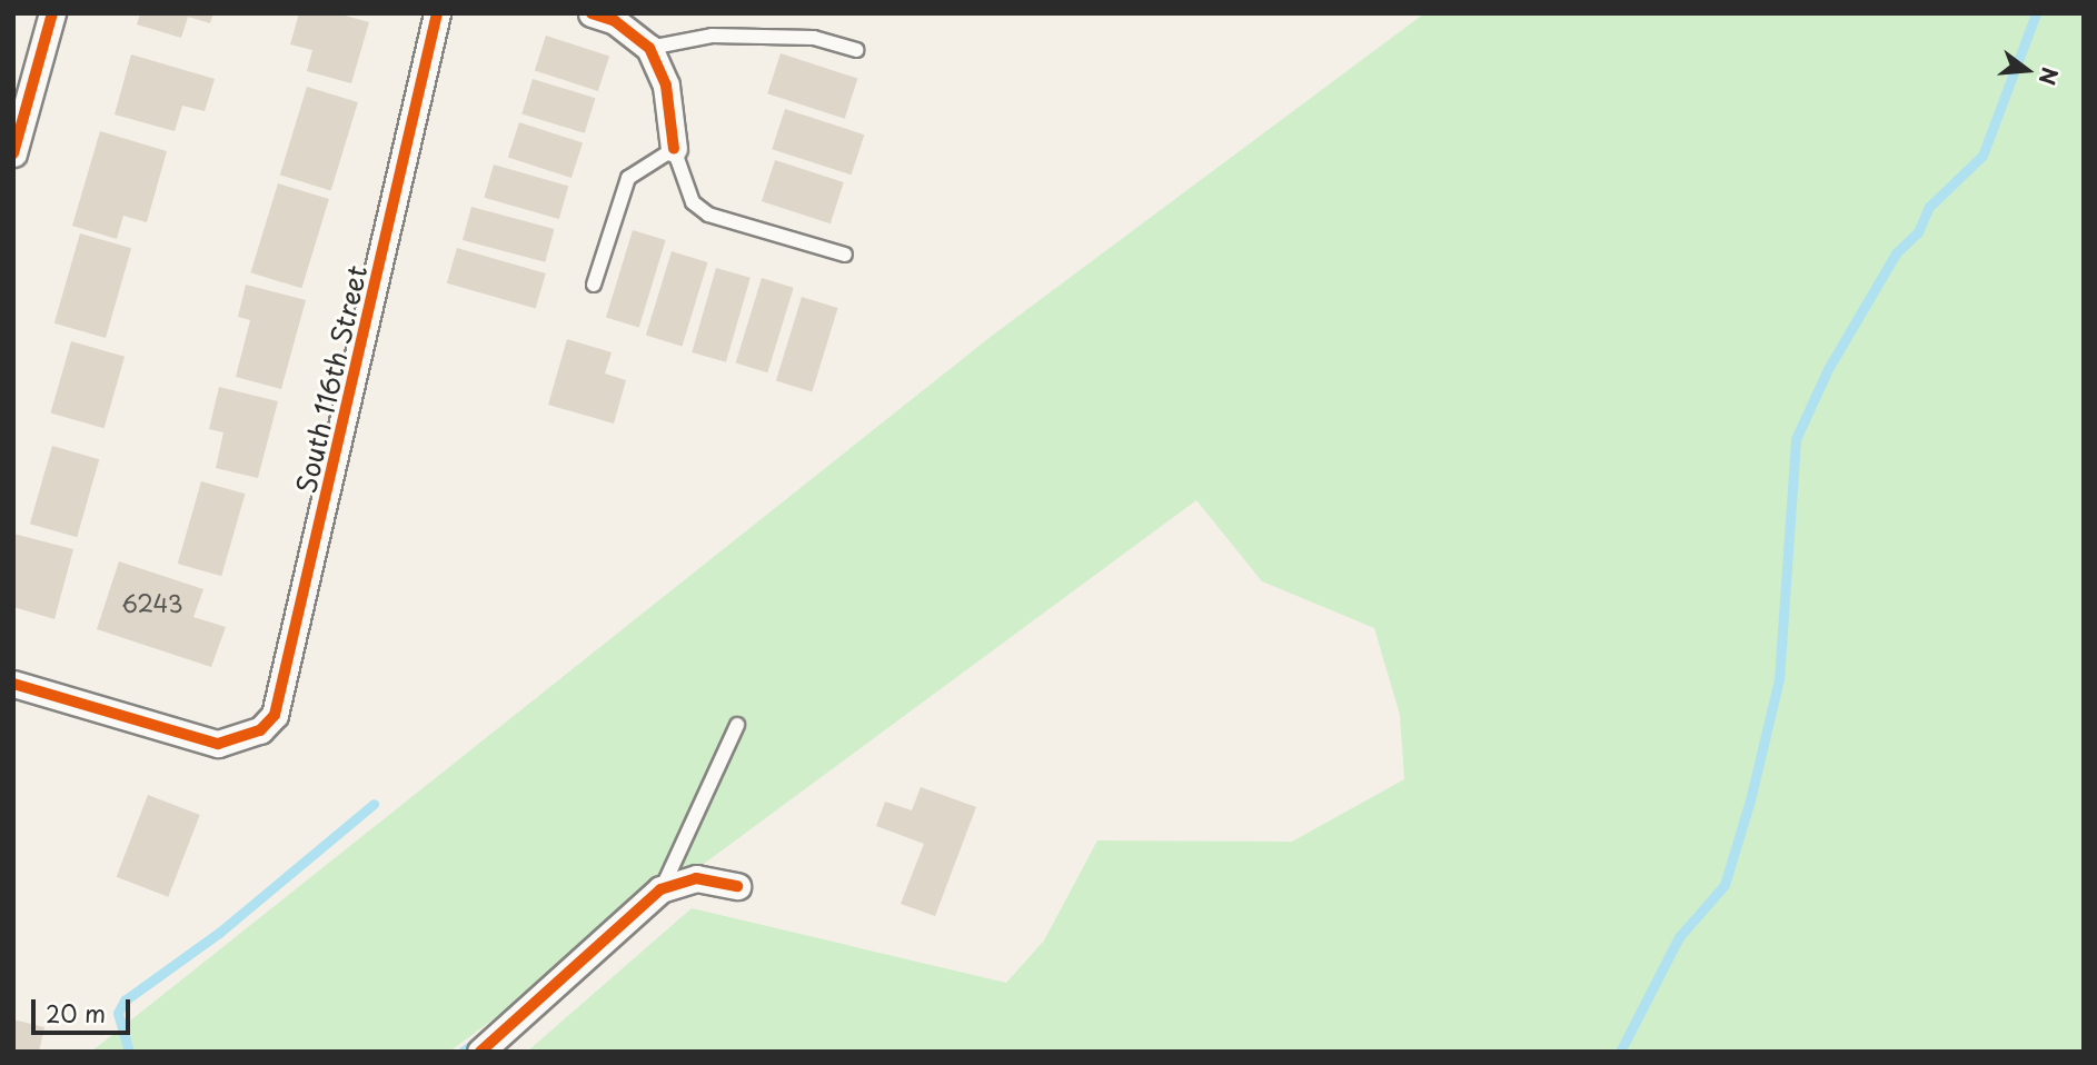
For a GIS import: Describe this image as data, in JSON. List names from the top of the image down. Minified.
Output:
{"streets":{"street":["South 116th Street"]},"house_numbers":["6243"],"scale_bar":"20 m","north":"right"}
